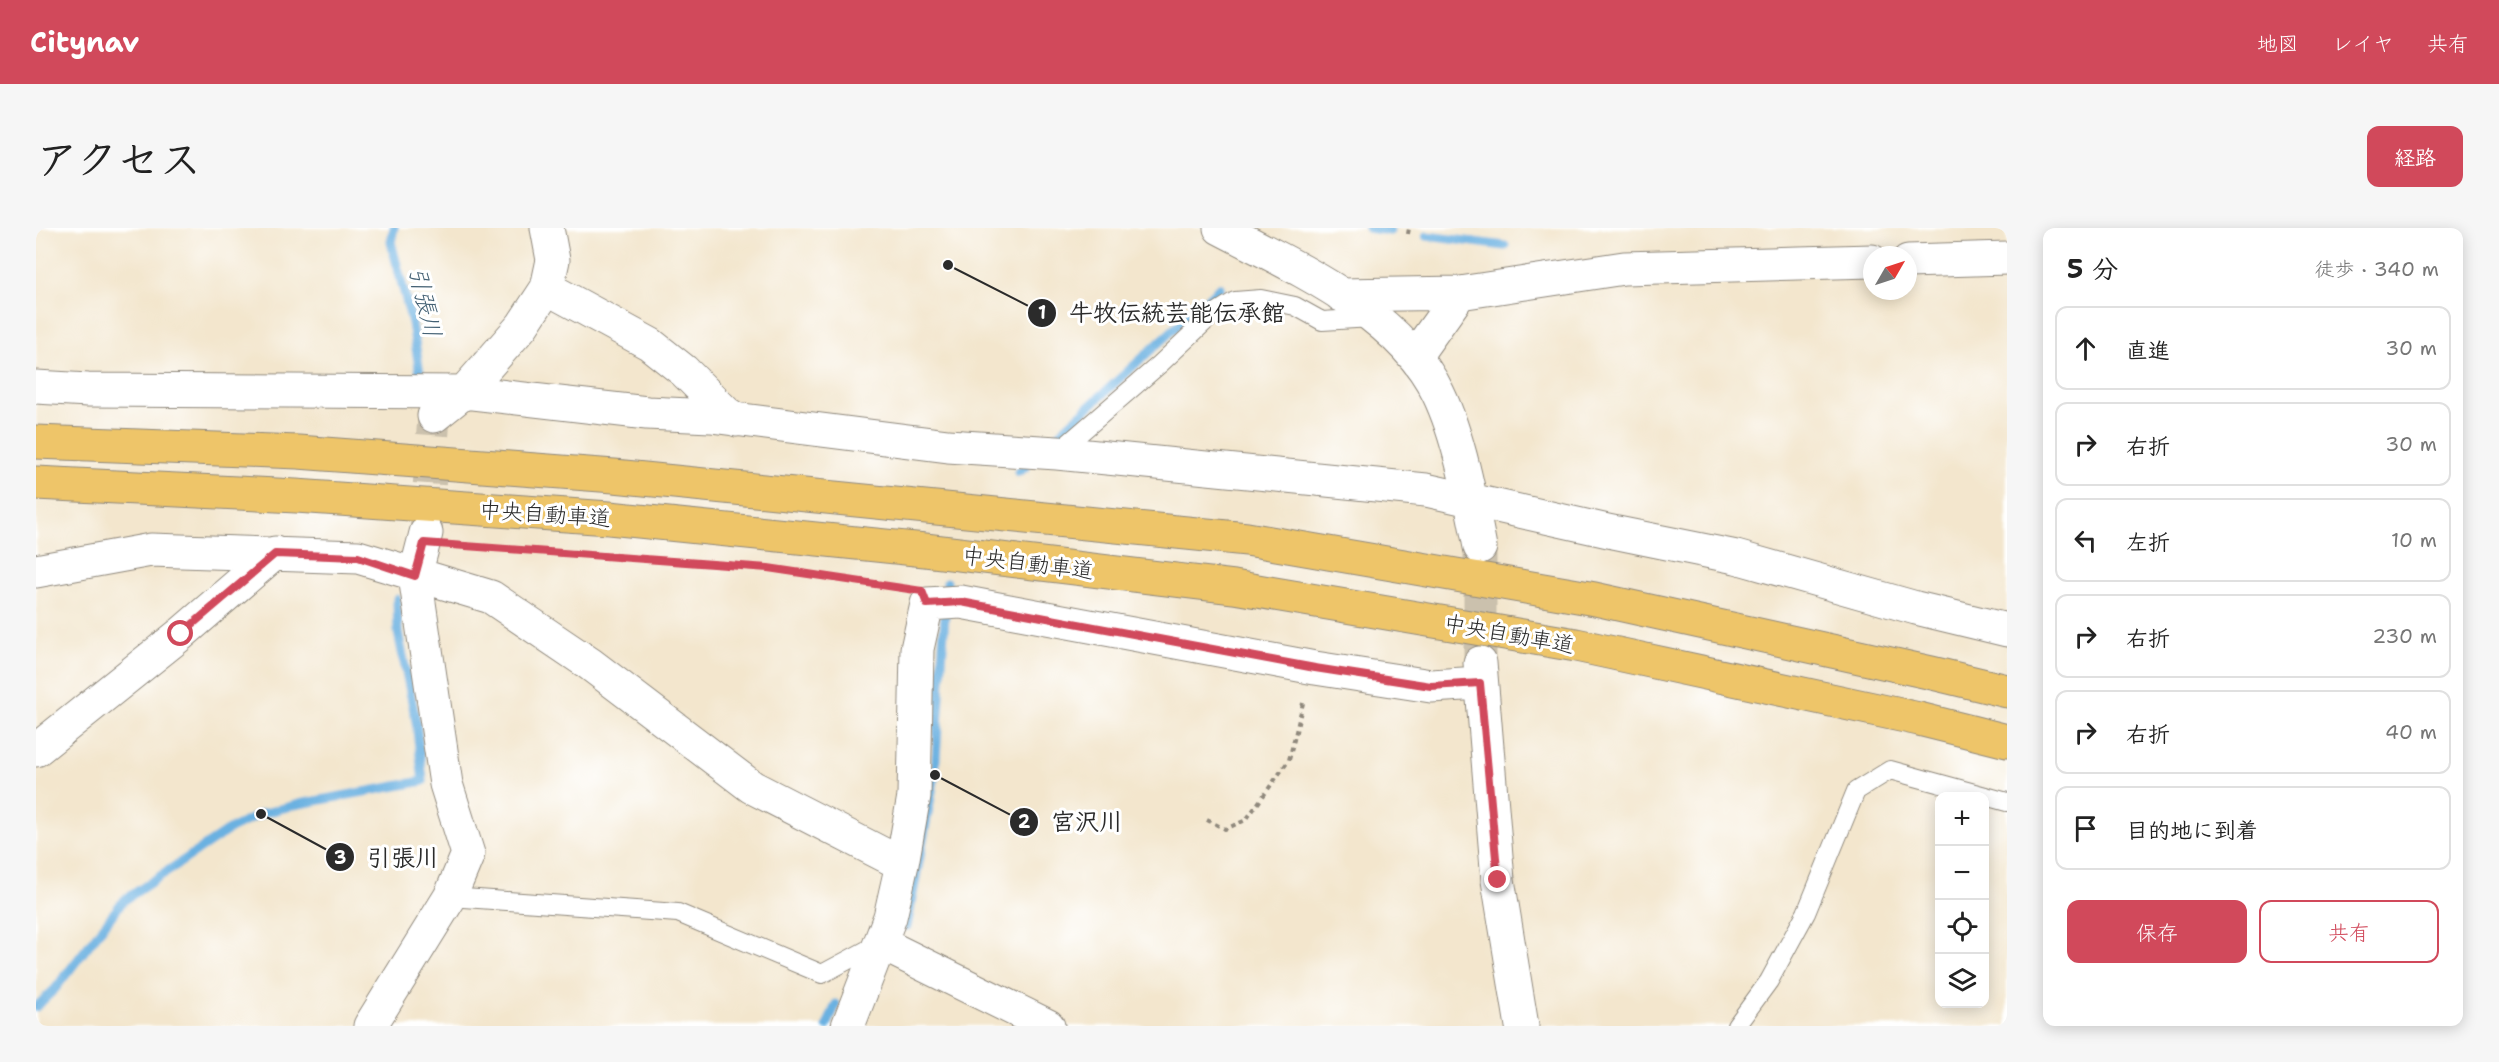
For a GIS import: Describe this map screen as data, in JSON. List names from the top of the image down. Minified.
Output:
{"streets":{"highway":["中央自動車道"]},"water":["引張川"],"places":["牛牧伝統芸能伝承館","宮沢川","引張川"],"north":"top right","page":{"header":"Citynav","nav":["地図","レイヤ","共有"],"title":"アクセス","buttons":["経路",["保存","共有"]],"heading":["5 分","徒歩 · 340 m"],"list":[["直進","30 m"],["右折","30 m"],["左折","10 m"],["右折","230 m"],["右折","40 m"],"目的地に到着"],"map_buttons":["+","−"]}}
